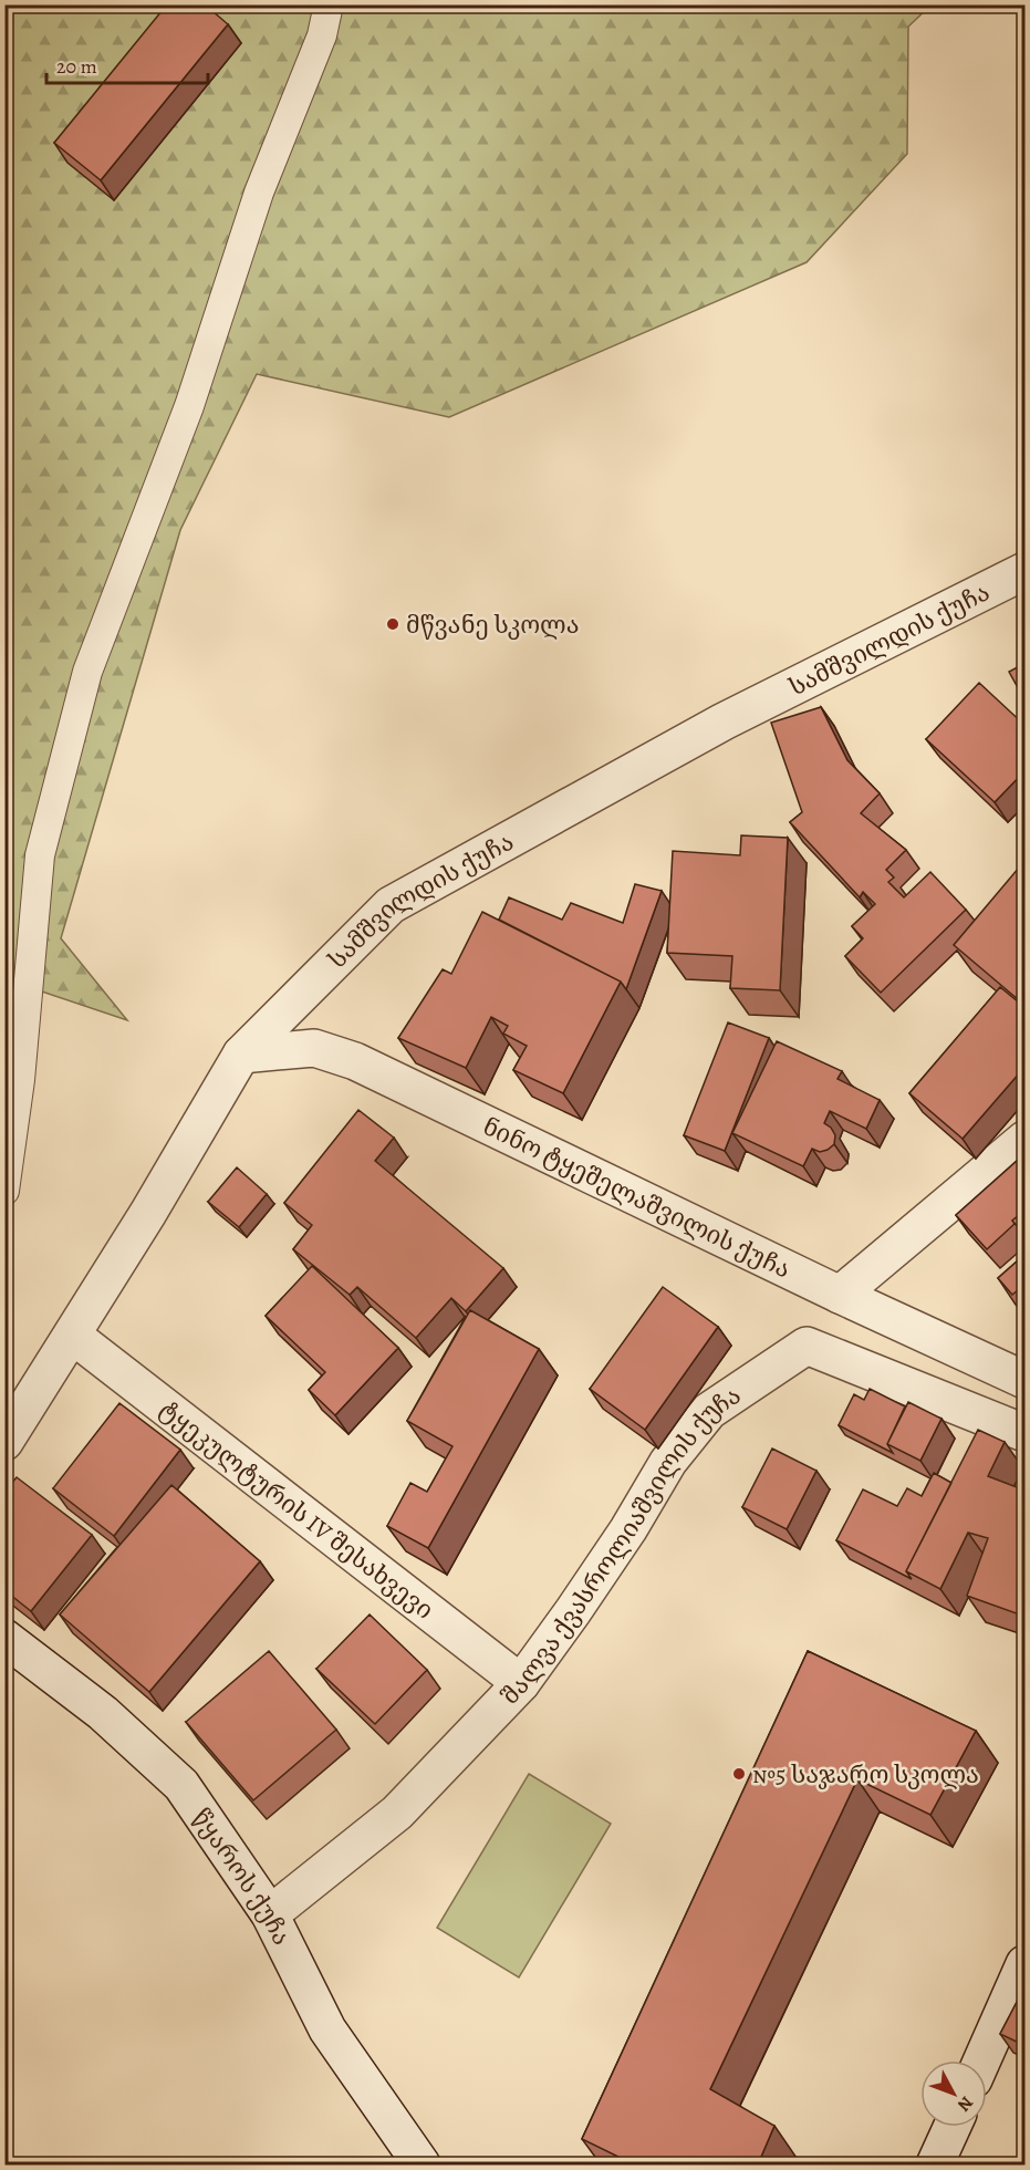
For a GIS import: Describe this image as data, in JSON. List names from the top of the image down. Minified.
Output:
{"streets":{"street":["სამშვილდის ქუჩა","ნინო ტყეშელაშვილის ქუჩა","ტყეკულტურის IV შესახვევი","შალვა ქვასროლიაშვილის ქუჩა","წყაროს ქუჩა"]},"crossings":[["სამშვილდის ქუჩა","ნინო ტყეშელაშვილის ქუჩა"],["სამშვილდის ქუჩა","ტყეკულტურის IV შესახვევი"],["ტყეკულტურის IV შესახვევი","შალვა ქვასროლიაშვილის ქუჩა"],["შალვა ქვასროლიაშვილის ქუჩა","წყაროს ქუჩა"]],"places":["მწვანე სკოლა","№5 საჯარო სკოლა"],"scale_bar":"20 m","north":"bottom right"}
